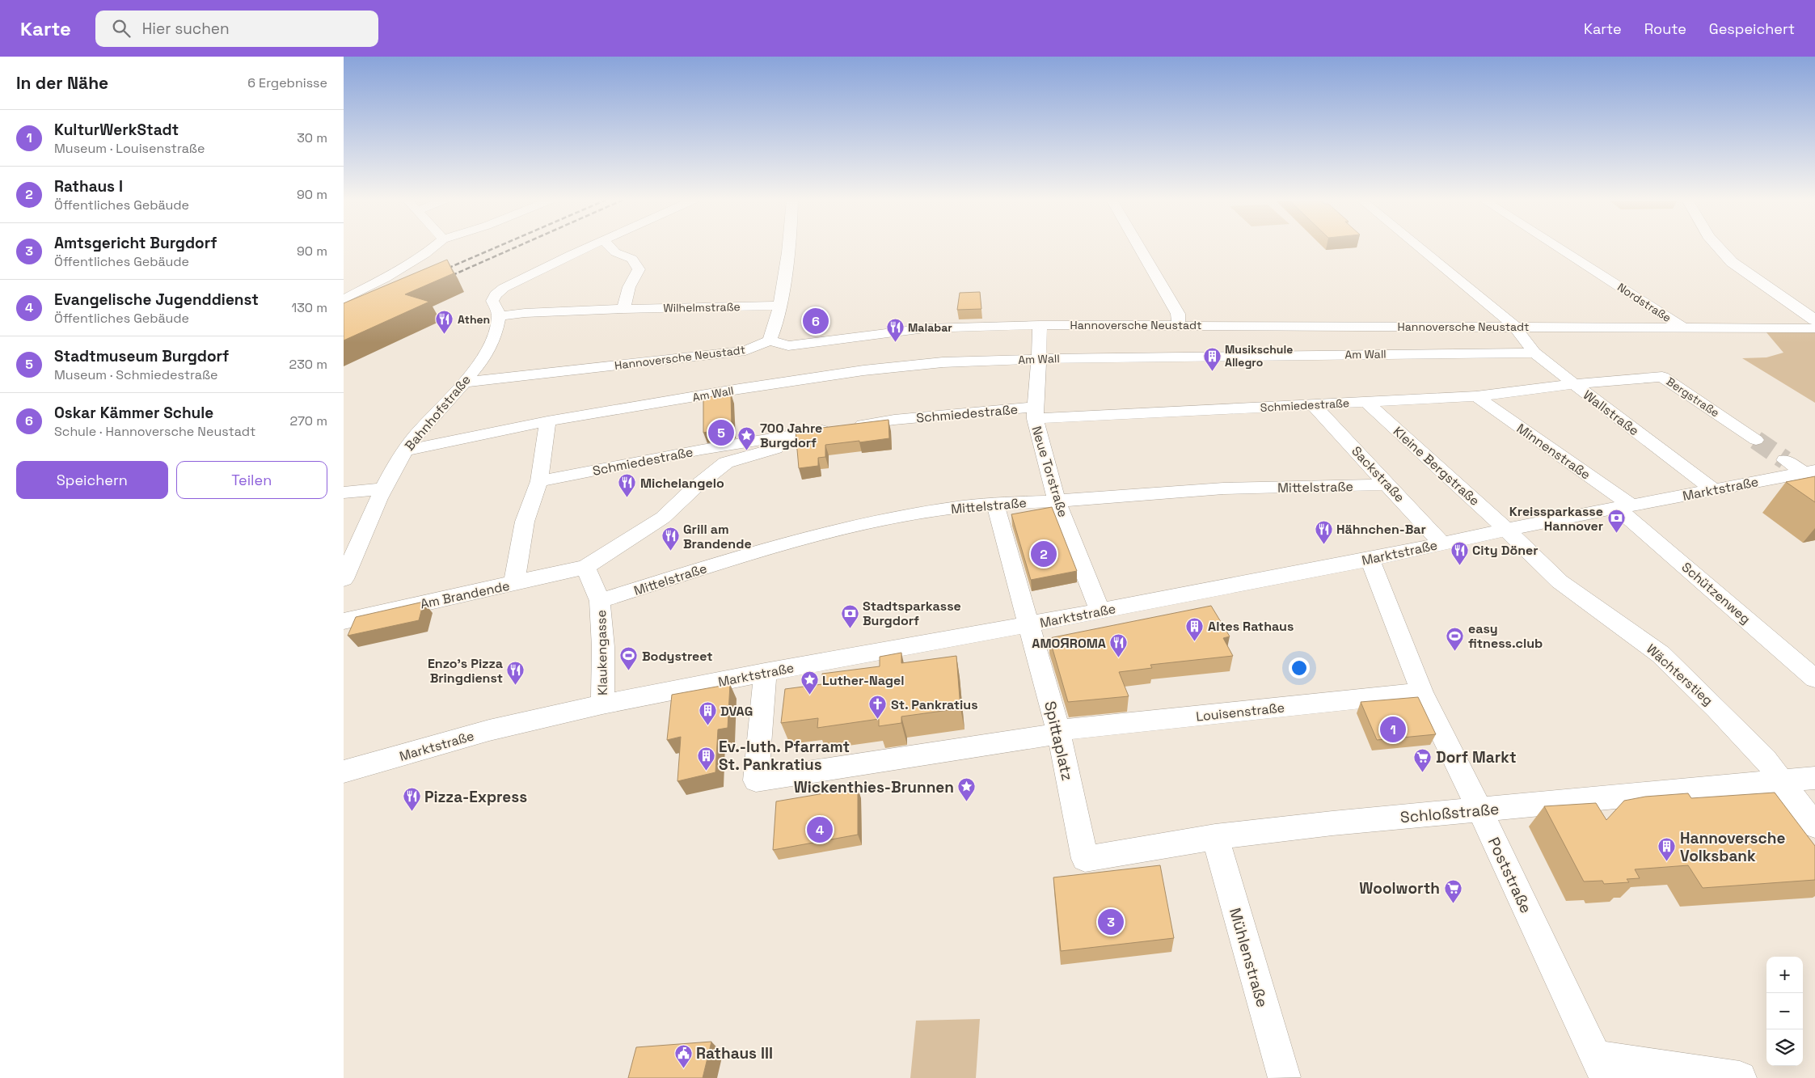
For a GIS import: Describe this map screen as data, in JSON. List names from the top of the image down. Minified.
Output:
{"streets":{"street":["Nordstraße","Wilhelmstraße","Hannoversche Neustadt","Am Wall","Bergstraße","Schmiedestraße","Bahnhofstraße","Wallstraße","Minnenstraße","Kleine Bergstraße","Neue Torstraße","Sackstraße","Mittelstraße","Marktstraße","Schützenweg","Am Brandende","Klaukengasse","Wächterstieg","Louisenstraße","Spittaplatz","Schloßstraße","Poststraße","Mühlenstraße"]},"crossings":[["Nordstraße","Hannoversche Neustadt"],["Wilhelmstraße","Bahnhofstraße"],["Hannoversche Neustadt","Bahnhofstraße"],["Hannoversche Neustadt","Wallstraße"],["Hannoversche Neustadt","Neue Torstraße"],["Am Wall","Bahnhofstraße"],["Am Wall","Wallstraße"],["Am Wall","Neue Torstraße"],["Bergstraße","Schmiedestraße"],["Bergstraße","Wallstraße"],["Schmiedestraße","Wallstraße"],["Schmiedestraße","Minnenstraße"],["Schmiedestraße","Kleine Bergstraße"],["Schmiedestraße","Neue Torstraße"],["Schmiedestraße","Sackstraße"],["Schmiedestraße","Am Brandende"],["Wallstraße","Marktstraße"],["Minnenstraße","Marktstraße"],["Minnenstraße","Schützenweg"],["Kleine Bergstraße","Marktstraße"],["Kleine Bergstraße","Wächterstieg"],["Neue Torstraße","Mittelstraße"],["Neue Torstraße","Marktstraße"],["Sackstraße","Mittelstraße"],["Sackstraße","Marktstraße"],["Mittelstraße","Klaukengasse"],["Mittelstraße","Spittaplatz"],["Marktstraße","Schützenweg"],["Marktstraße","Klaukengasse"],["Marktstraße","Wächterstieg"],["Marktstraße","Louisenstraße"],["Marktstraße","Spittaplatz"],["Marktstraße","Poststraße"],["Wächterstieg","Schloßstraße"],["Louisenstraße","Spittaplatz"],["Louisenstraße","Poststraße"],["Spittaplatz","Schloßstraße"],["Schloßstraße","Poststraße"],["Schloßstraße","Mühlenstraße"]],"places":{"restaurant":["Athen","Malabar","Michelangelo","Hähnchen-Bar","Grill am Brandende","City Döner","AMOЯROMA","Enzo's Pizza Bringdienst","Pizza-Express"],"building":["Musikschule Allegro","Altes Rathaus","DVAG","Ev.-luth. Pfarramt St. Pankratius","Hannoversche Volksbank"],"place":["700 Jahre Burgdorf","Luther-Nagel","Wickenthies-Brunnen"],"bank":["Kreissparkasse Hannover","Stadtsparkasse Burgdorf"],"sports":["easy fitness.club","Bodystreet"],"church":["St. Pankratius"],"supermarket":["Dorf Markt","Woolworth"],"public building":["Rathaus III"]},"page":{"header":"Karte","search":"Hier suchen","nav":["Karte","Route","Gespeichert"],"heading":["In der Nähe","6 Ergebnisse"],"list":[{"mark":"1","name":"KulturWerkStadt","note":"Museum · Louisenstraße","value":"30 m"},{"mark":"2","name":"Rathaus I","note":"Öffentliches Gebäude","value":"90 m"},{"mark":"3","name":"Amtsgericht Burgdorf","note":"Öffentliches Gebäude","value":"90 m"},{"mark":"4","name":"Evangelische Jugenddienst","note":"Öffentliches Gebäude","value":"130 m"},{"mark":"5","name":"Stadtmuseum Burgdorf","note":"Museum · Schmiedestraße","value":"230 m"},{"mark":"6","name":"Oskar Kämmer Schule","note":"Schule · Hannoversche Neustadt","value":"270 m"}],"pins":["6","5","2","1","4","3"],"buttons":["Speichern","Teilen"],"map_buttons":["+","−"]}}
